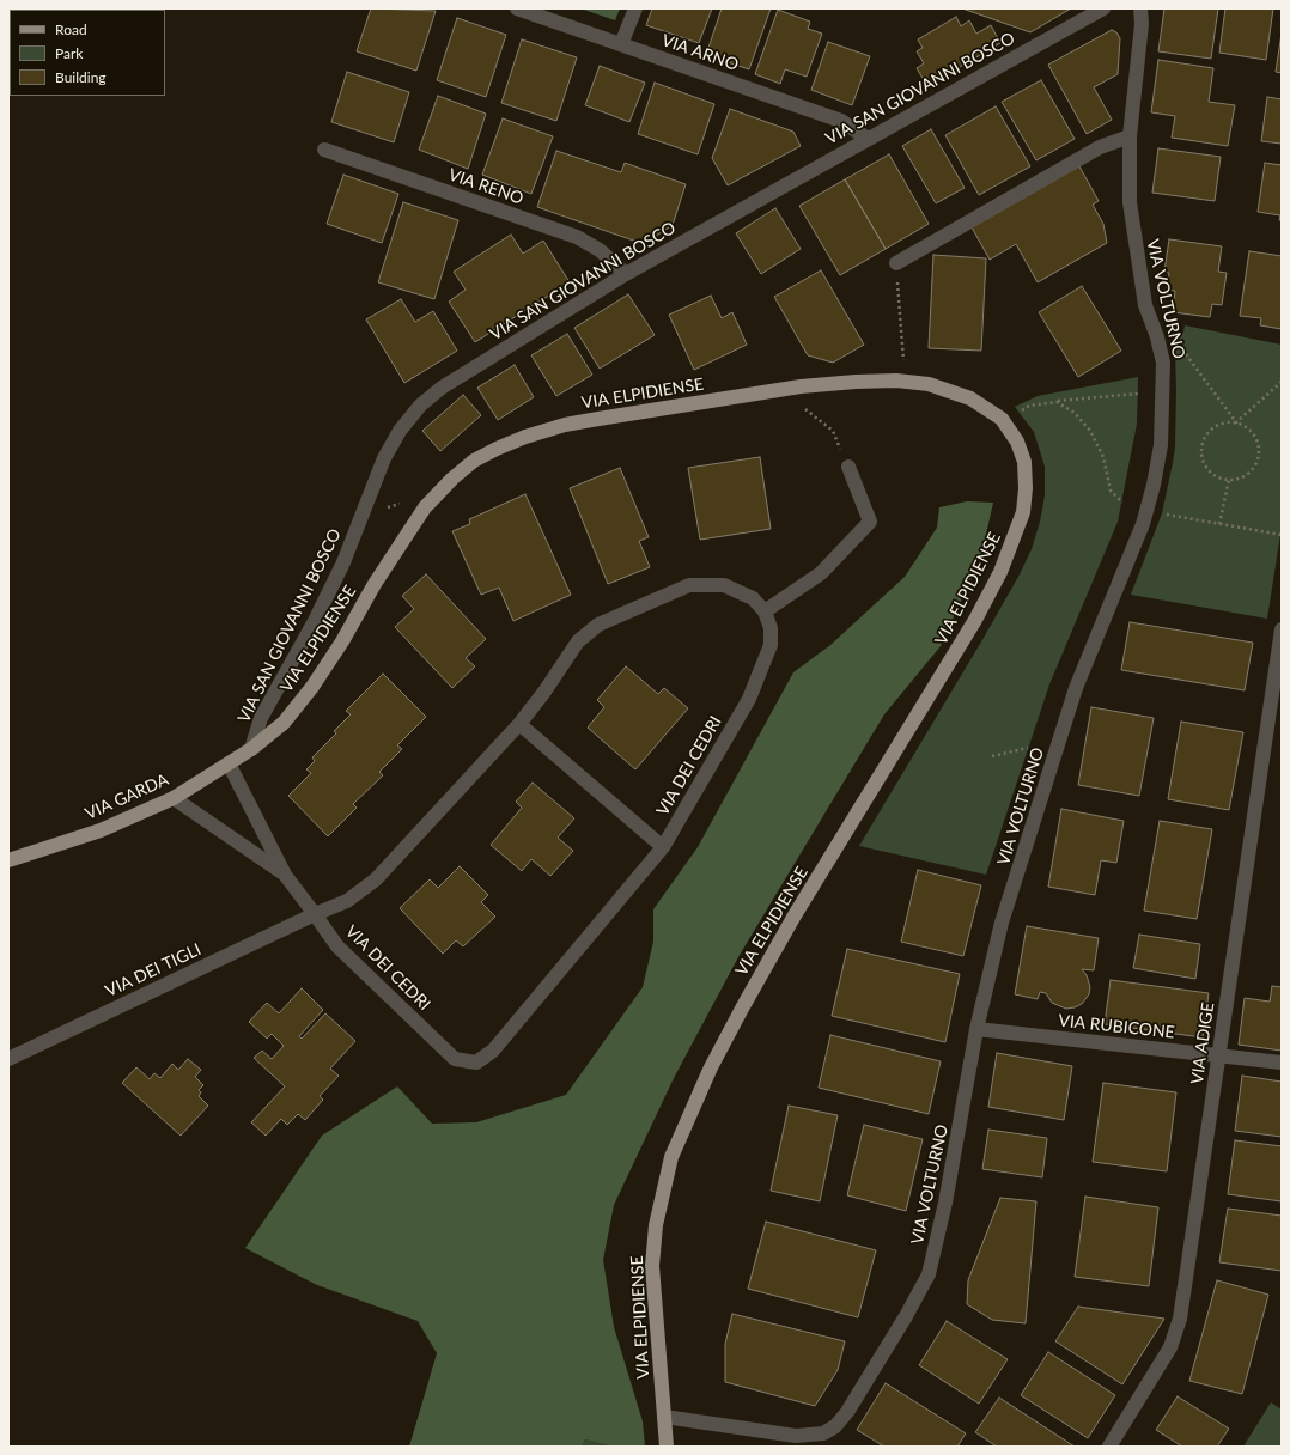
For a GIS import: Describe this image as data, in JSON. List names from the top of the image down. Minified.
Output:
{"streets":{"main road":["VIA ELPIDIENSE","VIA GARDA"],"street":["VIA ARNO","VIA SAN GIOVANNI BOSCO","VIA RENO","VIA VOLTURNO","VIA DEI CEDRI","VIA DEI TIGLI","VIA RUBICONE","VIA ADIGE"]},"crossings":[["VIA ARNO","VIA SAN GIOVANNI BOSCO"],["VIA SAN GIOVANNI BOSCO","VIA RENO"],["VIA SAN GIOVANNI BOSCO","VIA ELPIDIENSE"],["VIA SAN GIOVANNI BOSCO","VIA GARDA"],["VIA VOLTURNO","VIA ELPIDIENSE"],["VIA VOLTURNO","VIA RUBICONE"],["VIA ELPIDIENSE","VIA GARDA"],["VIA DEI CEDRI","VIA DEI TIGLI"],["VIA RUBICONE","VIA ADIGE"]],"legend":["Road","Park","Building"]}
